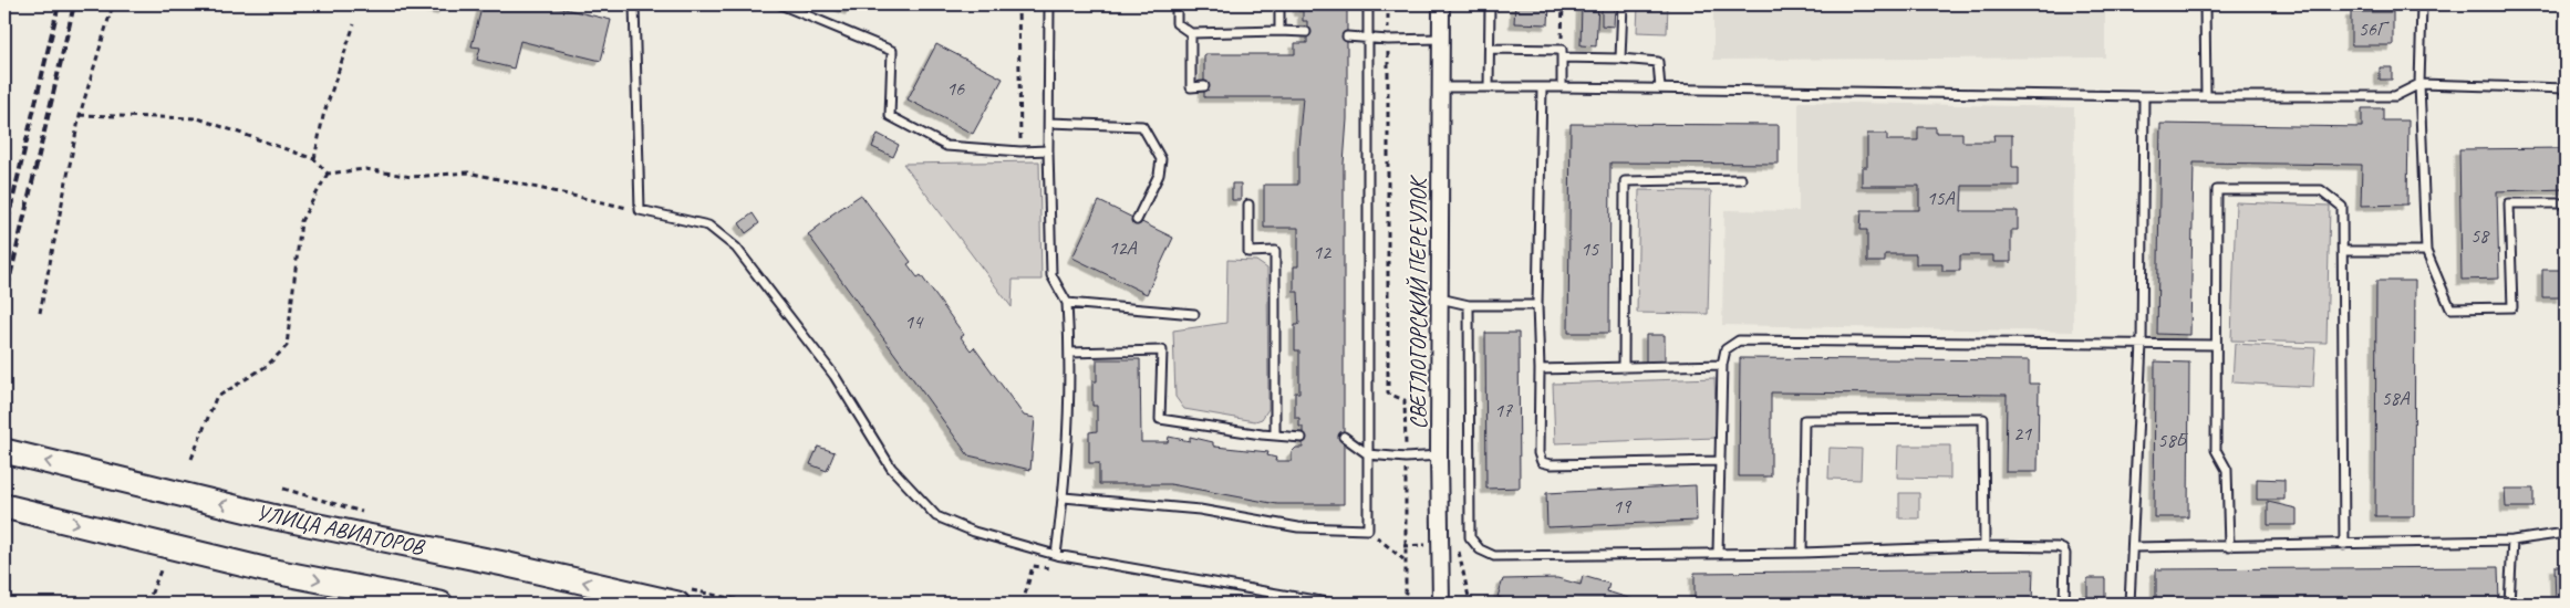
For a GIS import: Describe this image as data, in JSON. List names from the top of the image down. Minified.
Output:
{"streets":{"main road":["УЛИЦА АВИАТОРОВ"],"street":["СВЕТЛОГОРСКИЙ ПЕРЕУЛОК"]},"house_numbers":["56Г","16","15А","58","12А","15","12","14","58А","17","21","58Б","19"]}
